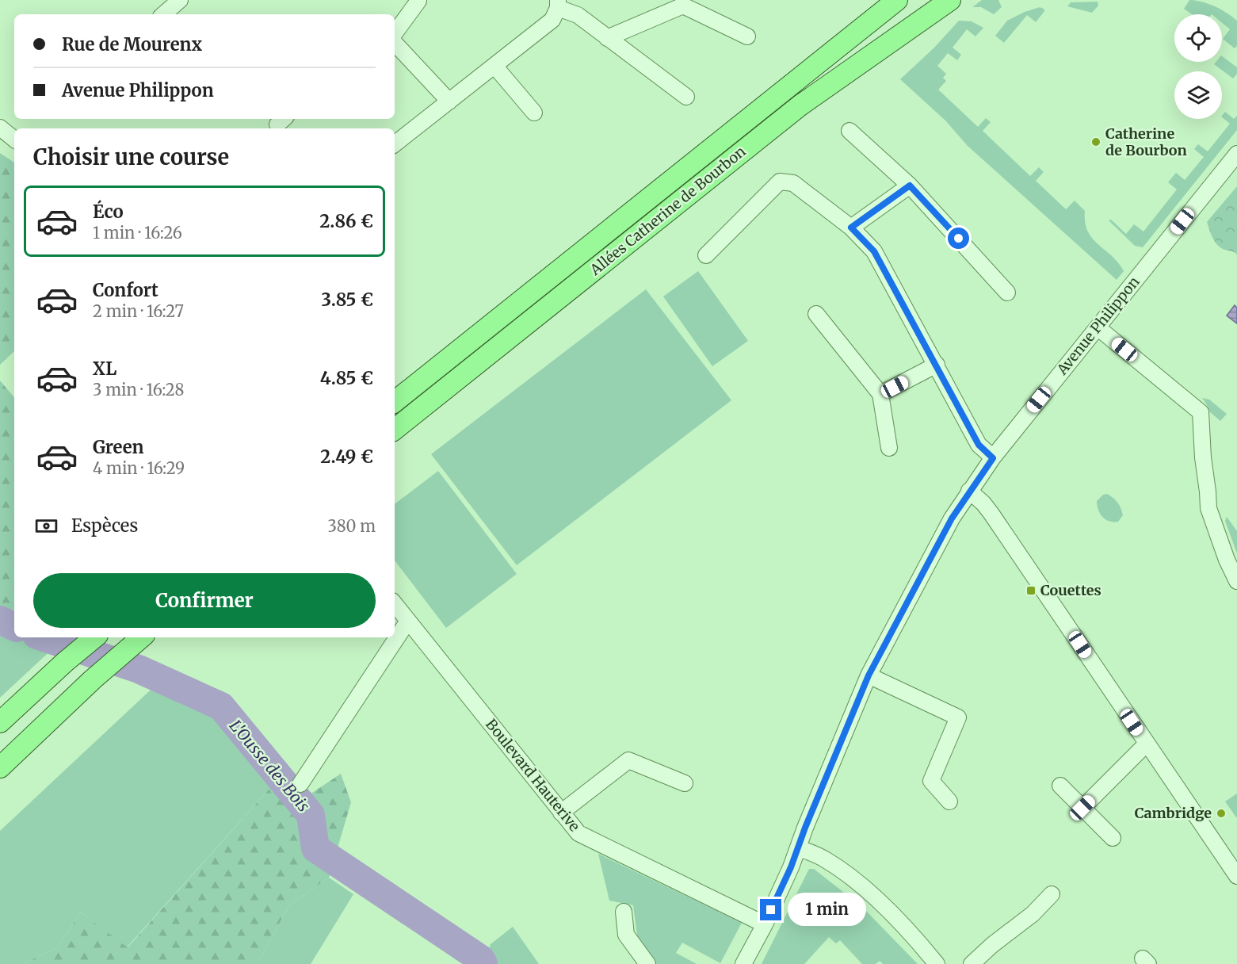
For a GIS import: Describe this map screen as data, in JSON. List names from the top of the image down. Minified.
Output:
{"streets":{"main road":["Allées Catherine de Bourbon"],"street":["Avenue Philippon","Boulevard Hauterive"]},"crossings":[["Avenue Philippon","Boulevard Hauterive"]],"water":["L'Ousse des Bois"],"places":{"other":["Catherine de Bourbon","Cambridge"],"transit":["Couettes"]},"page":{"banner":["Rue de Mourenx","Avenue Philippon"],"heading":"Choisir une course","list":[{"name":"Éco","note":"1 min · 16:26","value":"2.86 €"},{"name":"Confort","note":"2 min · 16:27","value":"3.85 €"},{"name":"XL","note":"3 min · 16:28","value":"4.85 €"},{"name":"Green","note":"4 min · 16:29","value":"2.49 €"}],"pay":["Espèces","380 m"],"buttons":"Confirmer","bubble":"1 min"}}
